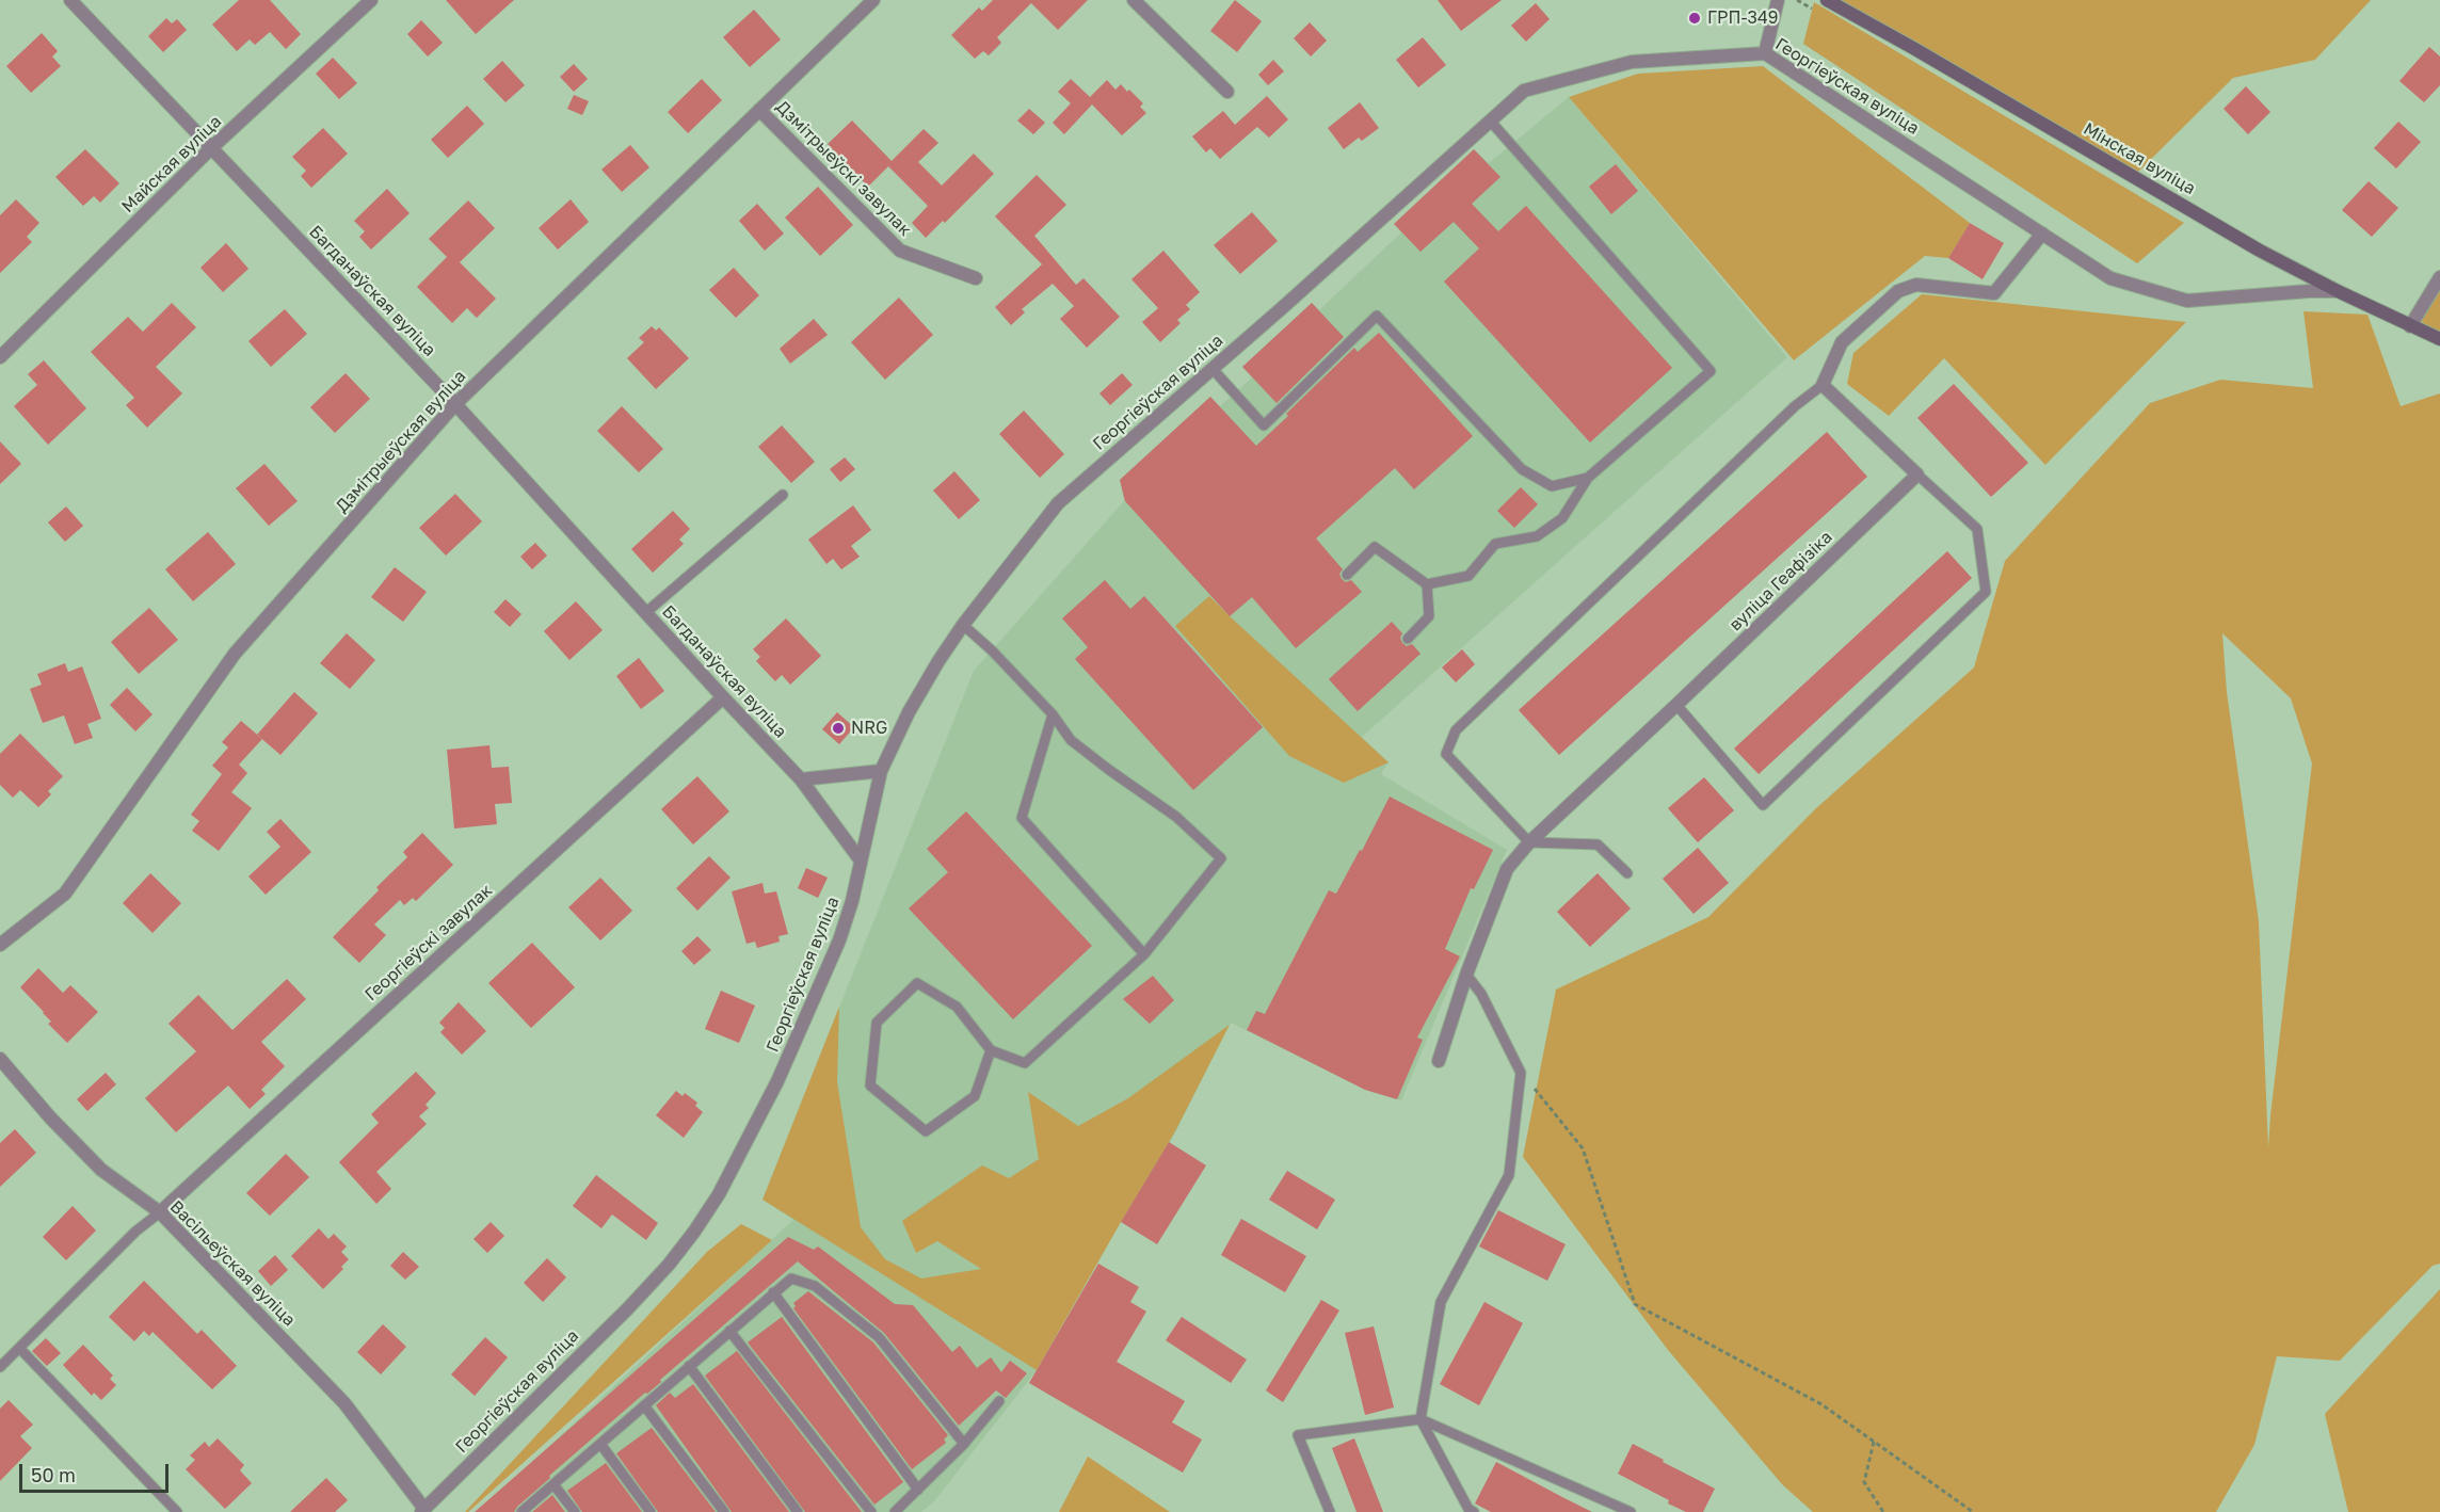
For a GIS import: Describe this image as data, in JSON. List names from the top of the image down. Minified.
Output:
{"streets":{"main road":["Мінская вуліца"],"street":["Георгіеўская вуліца","Майская вуліца","Дзмітрыеўскі завулак","Багданаўская вуліца","Дзмітрыеўская вуліца","вуліца Геафізіка","Георгіеўскі завулак","Васільеўская вуліца"]},"crossings":[["Георгіеўская вуліца","Мінская вуліца"],["Георгіеўская вуліца","Багданаўская вуліца"],["Георгіеўская вуліца","Васільеўская вуліца"],["Майская вуліца","Багданаўская вуліца"],["Дзмітрыеўскі завулак","Дзмітрыеўская вуліца"],["Багданаўская вуліца","Дзмітрыеўская вуліца"],["Багданаўская вуліца","Георгіеўскі завулак"],["Георгіеўскі завулак","Васільеўская вуліца"]],"places":["ГРП-349","NRG"],"scale_bar":"50 m"}
